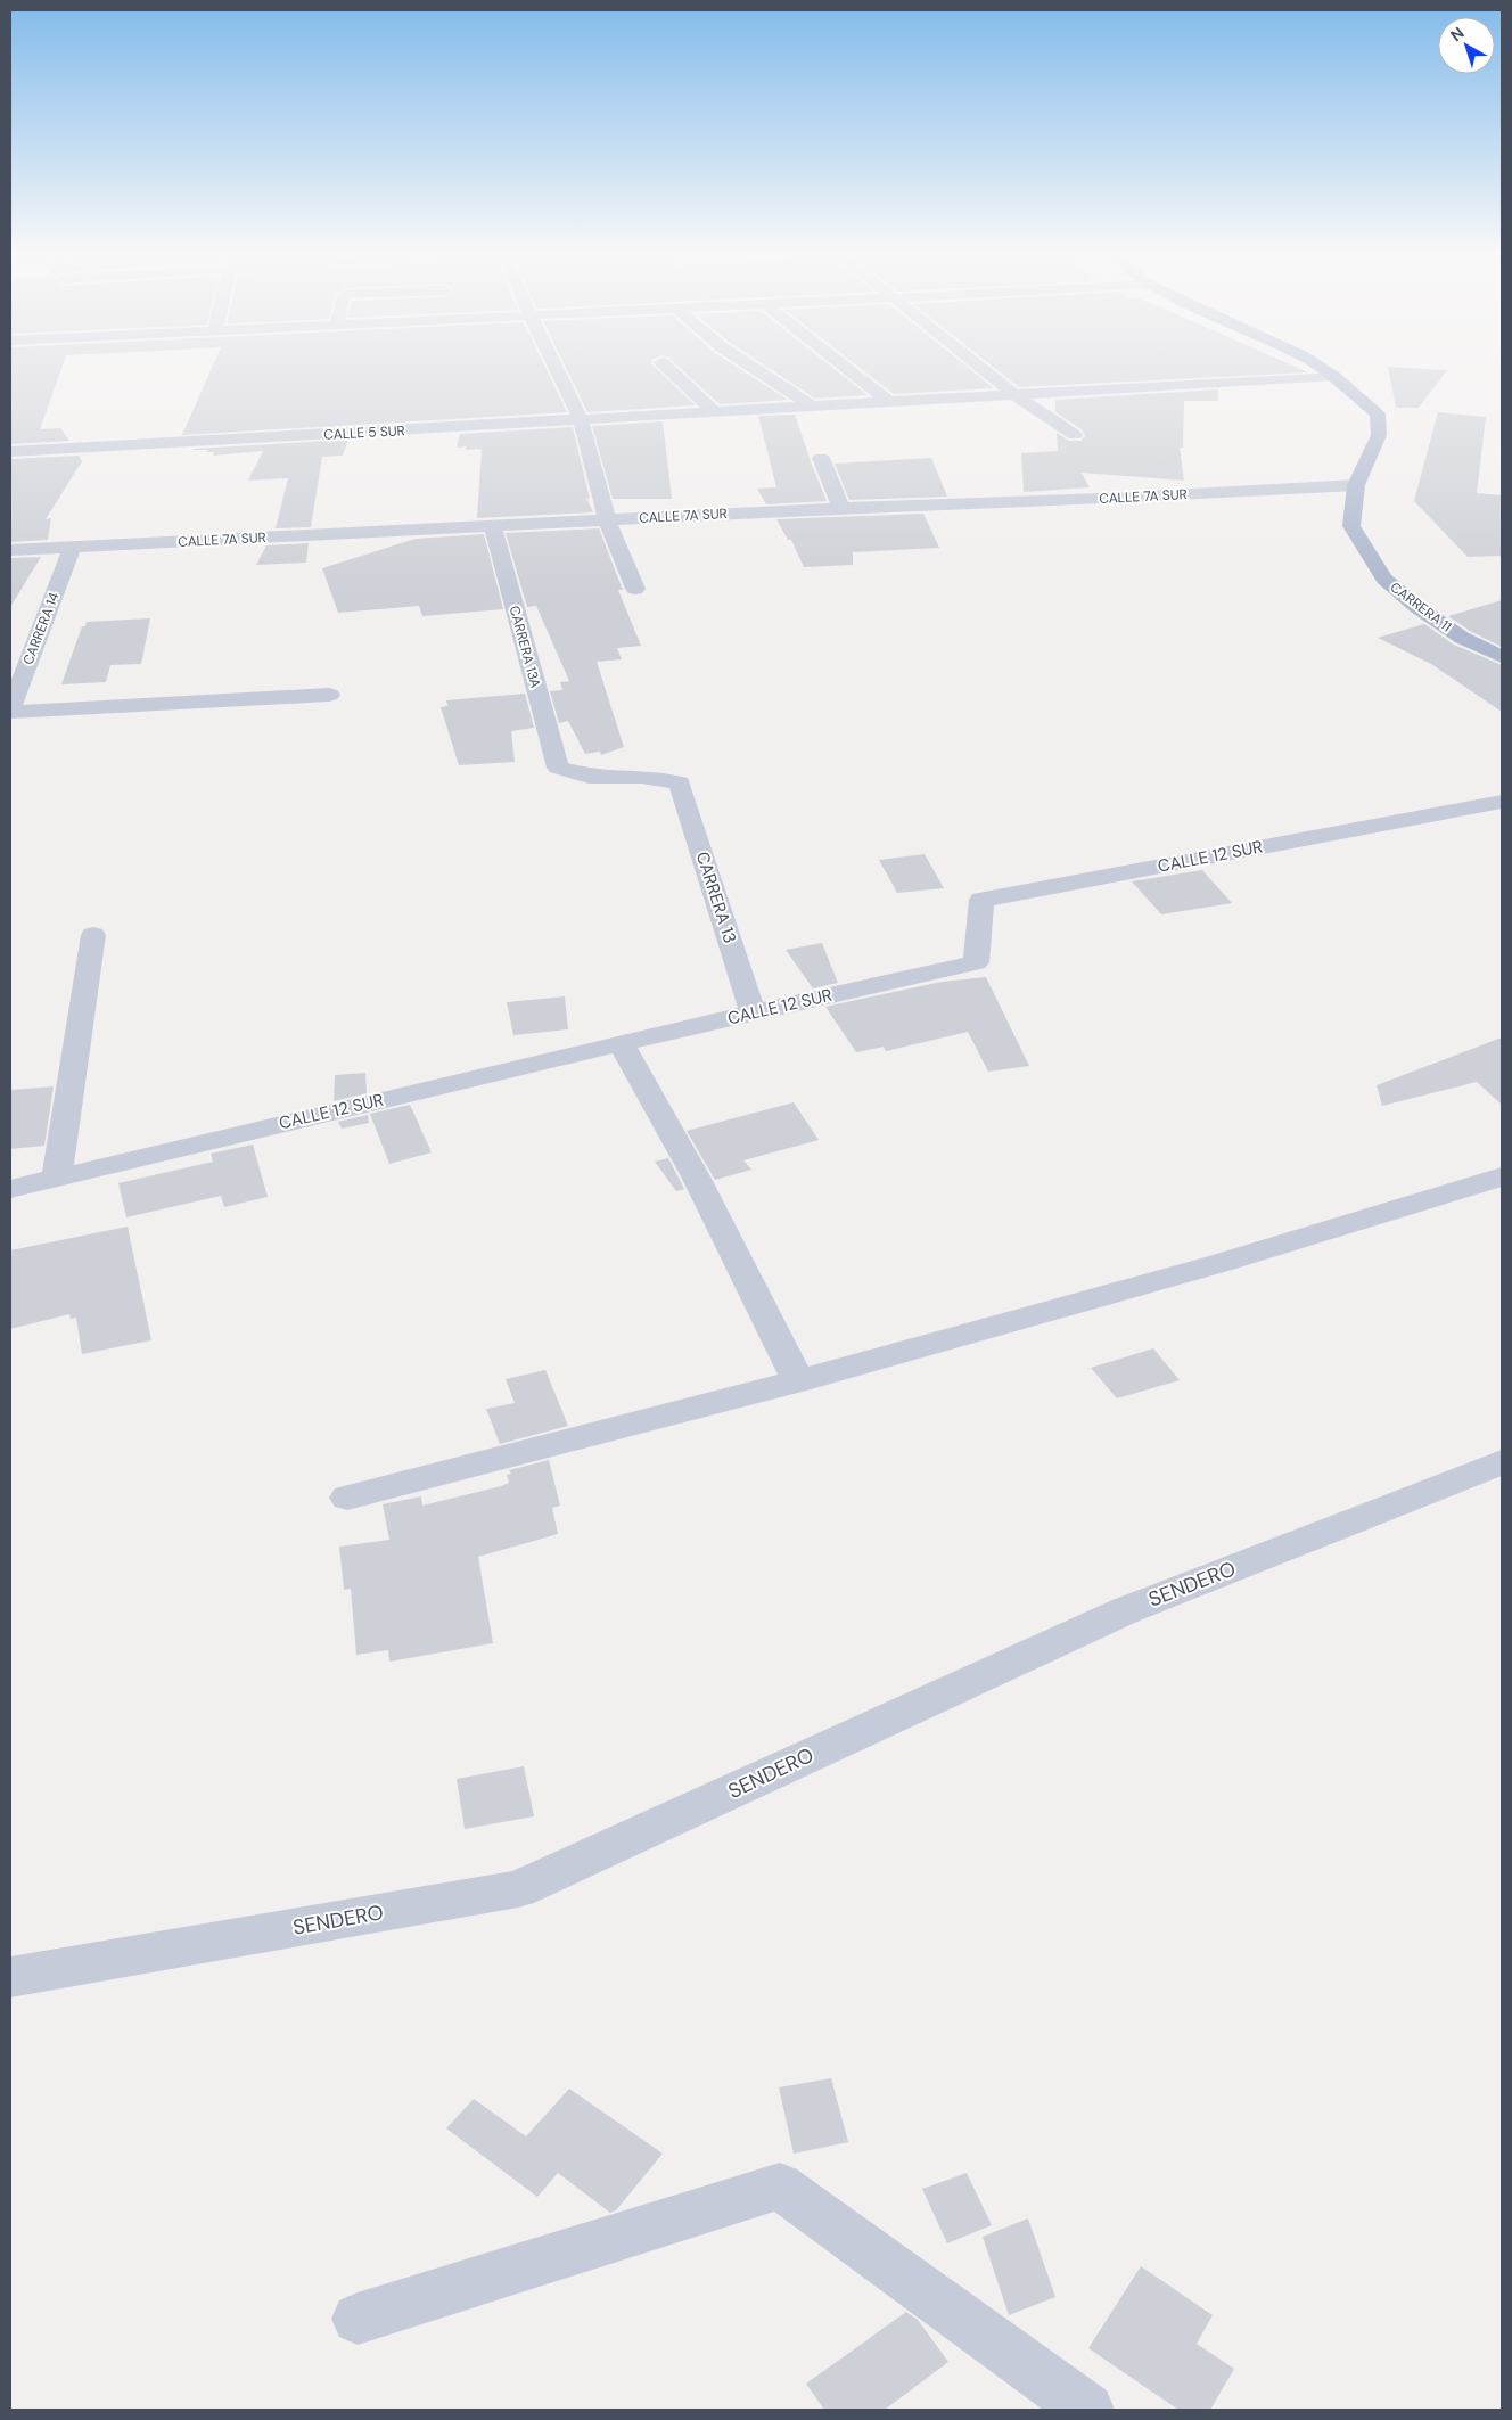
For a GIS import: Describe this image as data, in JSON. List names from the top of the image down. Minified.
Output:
{"streets":{"main road":["CARRERA 11"],"street":["CALLE 5 SUR","CALLE 7A SUR","CARRERA 14","CARRERA 13A","CALLE 12 SUR","CARRERA 13","SENDERO"]},"crossings":[["CALLE 5 SUR","CARRERA 11"],["CALLE 7A SUR","CARRERA 11"],["CALLE 7A SUR","CARRERA 14"],["CALLE 7A SUR","CARRERA 13A"],["CARRERA 13A","CARRERA 13"],["CALLE 12 SUR","CARRERA 13"]],"north":"top left"}
